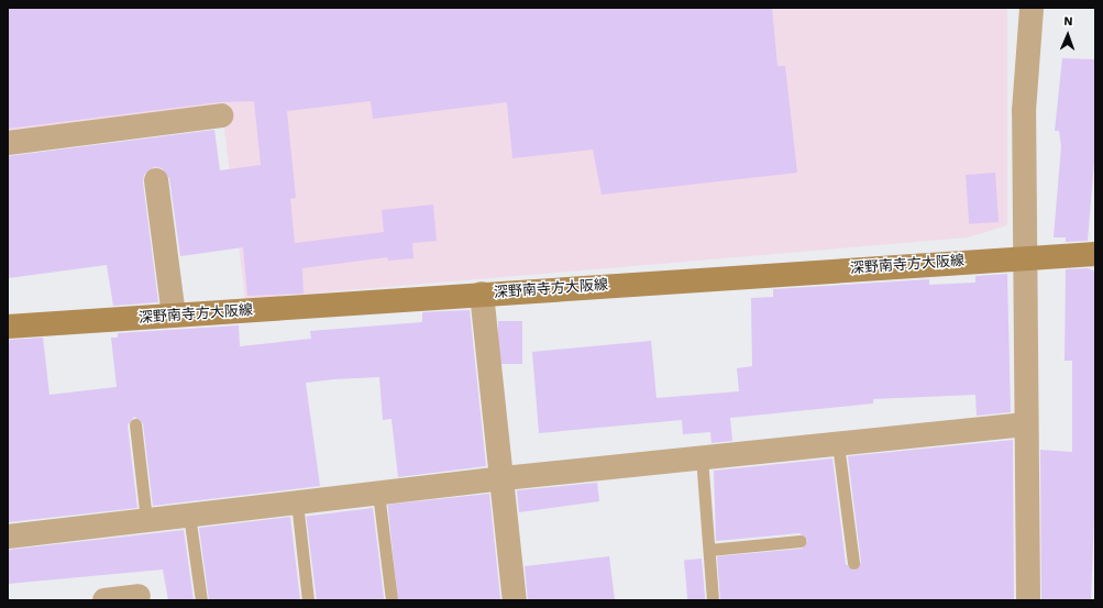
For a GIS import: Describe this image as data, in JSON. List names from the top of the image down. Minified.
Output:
{"streets":{"main road":["深野南寺方大阪線"]},"north":"top"}
